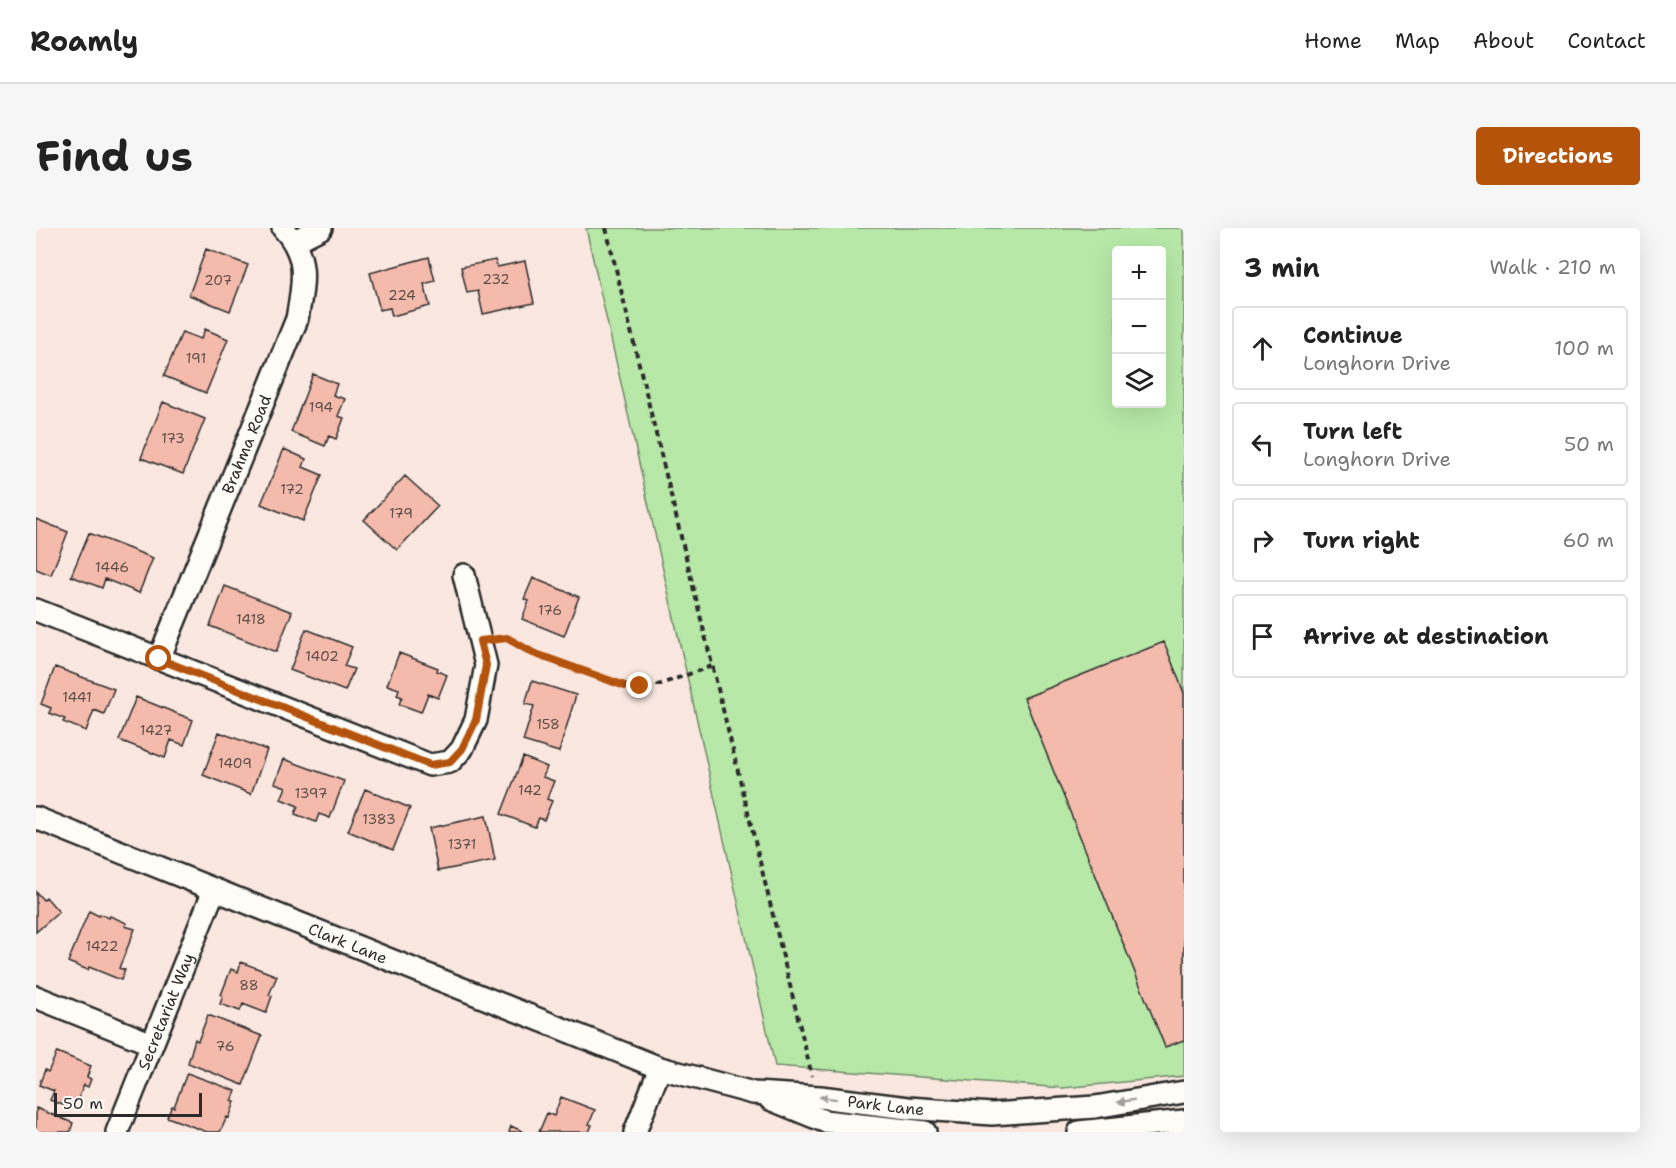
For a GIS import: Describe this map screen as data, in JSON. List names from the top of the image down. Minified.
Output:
{"streets":{"street":["Brahma Road","Clark Lane","Secretariat Way","Park Lane"]},"crossings":[["Clark Lane","Secretariat Way"],["Clark Lane","Park Lane"]],"house_numbers":["232","207","224","191","194","173","172","179","1446","176","1418","1402","1441","158","1427","1409","142","1397","1383","1371","1422","88","76"],"scale_bar":"50 m","page":{"header":"Roamly","nav":["Home","Map","About","Contact"],"buttons":"Directions","title":"Find us","heading":["3 min","Walk · 210 m"],"map_buttons":["+","−"],"list":[["Continue","Longhorn Drive","100 m"],["Turn left","Longhorn Drive","50 m"],["Turn right","60 m"],"Arrive at destination"],"scale":"50 m"}}
